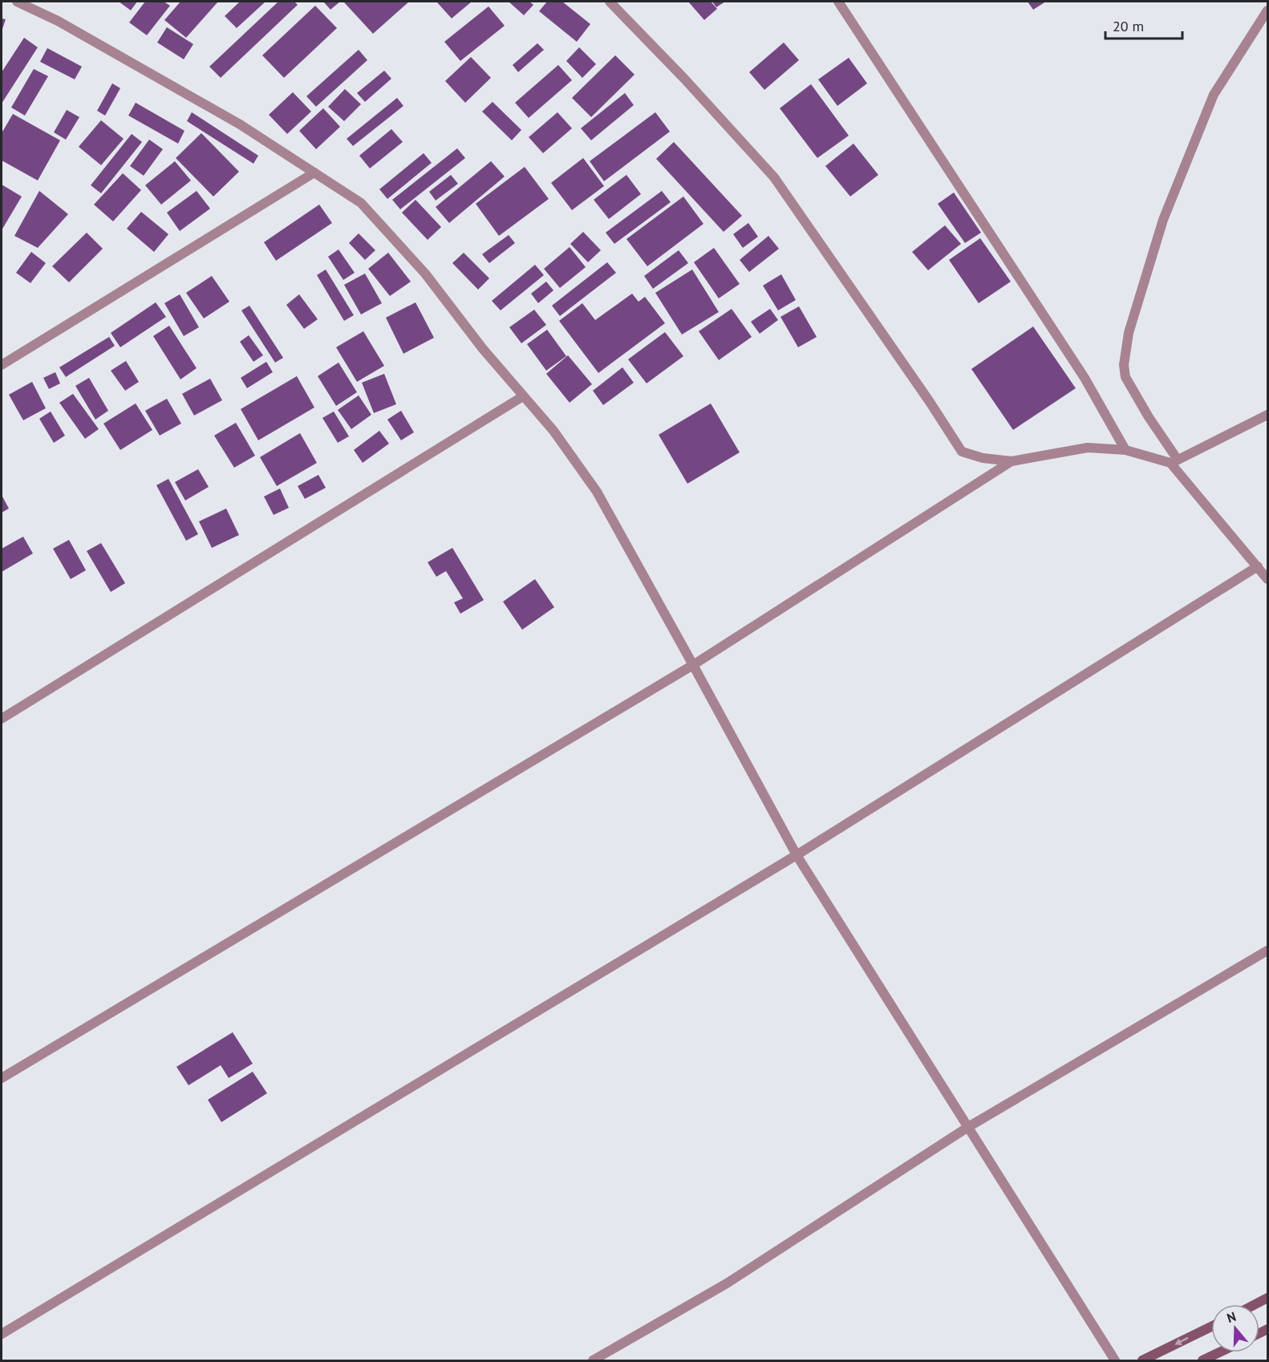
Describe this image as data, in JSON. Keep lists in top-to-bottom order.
{
  "scale_bar": "20 m",
  "north": "top"
}
